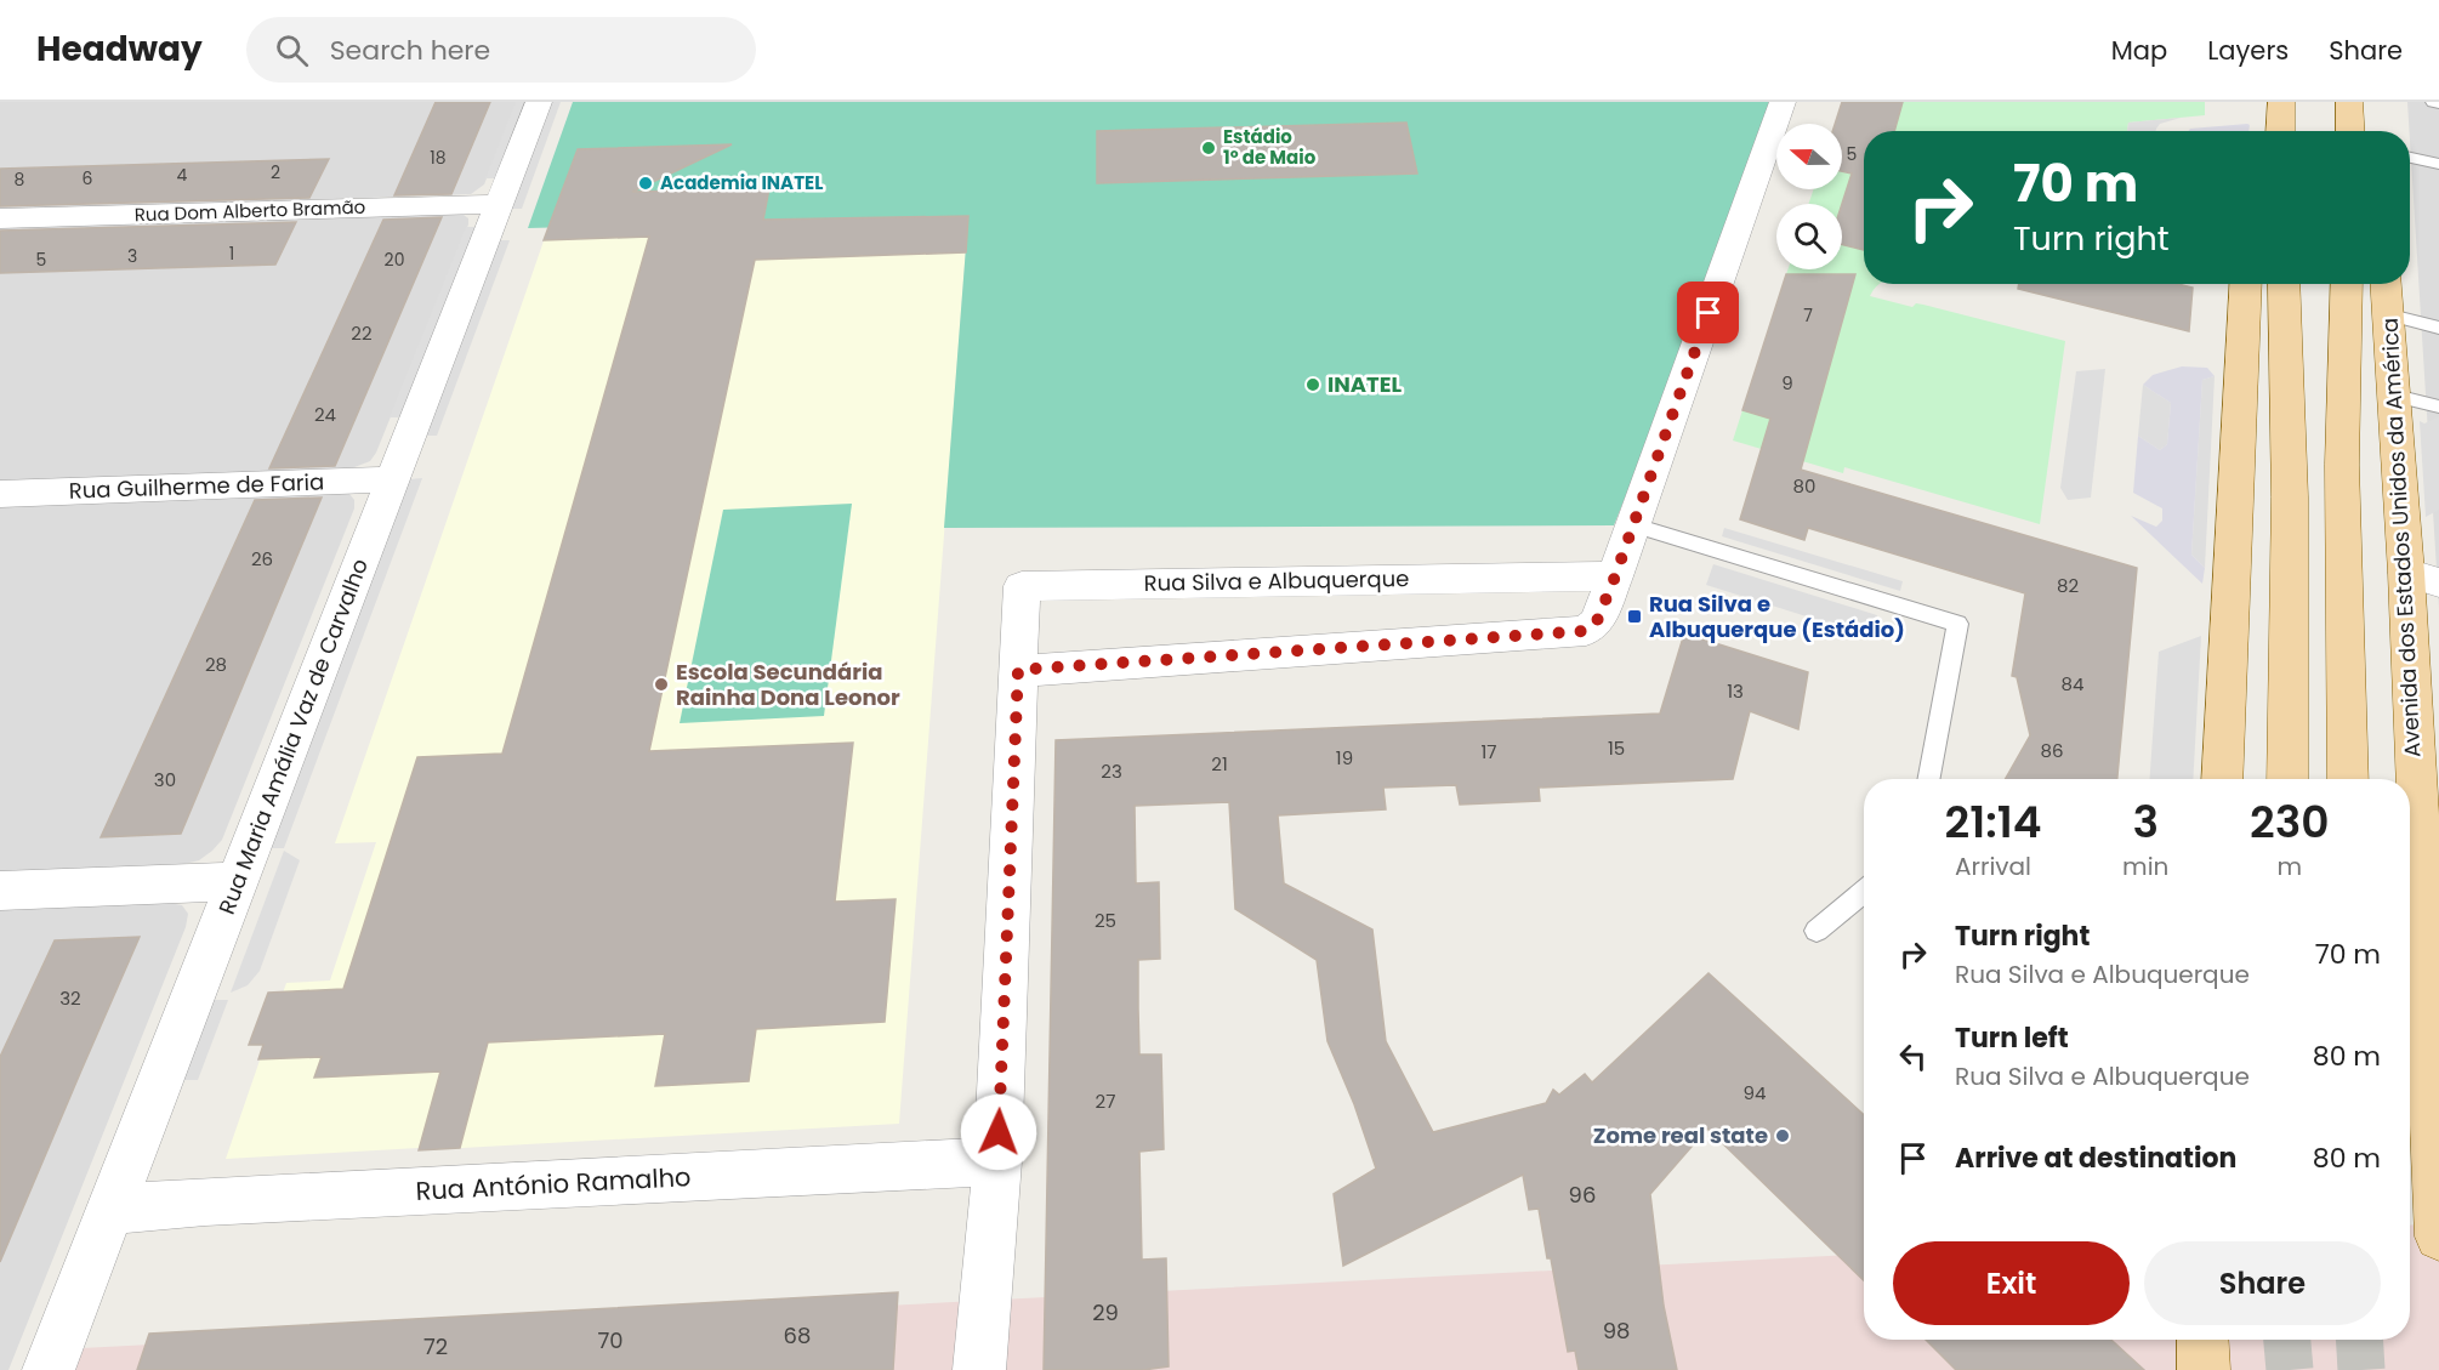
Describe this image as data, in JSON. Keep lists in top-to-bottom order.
{
  "streets": {
    "main road": ["Avenida dos Estados Unidos da América"],
    "street": [
      "Rua Dom Alberto Bramão",
      "Rua Guilherme de Faria",
      "Rua Silva e Albuquerque",
      "Rua Maria Amália Vaz de Carvalho",
      "Rua António Ramalho"
    ]
  },
  "crossings": [
    ["Rua Dom Alberto Bramão", "Rua Maria Amália Vaz de Carvalho"],
    ["Rua Guilherme de Faria", "Rua Maria Amália Vaz de Carvalho"],
    ["Rua Silva e Albuquerque", "Rua António Ramalho"],
    ["Rua Maria Amália Vaz de Carvalho", "Rua António Ramalho"]
  ],
  "places": {
    "other": [
      "Estádio 1º de Maio",
      "Academia INATEL",
      "INATEL",
      "Escola Secundária Rainha Dona Leonor",
      "Zome real state"
    ],
    "transit": ["Rua Silva e Albuquerque (Estádio)"]
  },
  "house_numbers": [
    "5",
    "18",
    "2",
    "4",
    "6",
    "8",
    "1",
    "3",
    "5",
    "20",
    "7",
    "22",
    "9",
    "24",
    "80",
    "26",
    "82",
    "28",
    "84",
    "13",
    "15",
    "86",
    "17",
    "19",
    "21",
    "23",
    "30",
    "25",
    "32",
    "94",
    "27",
    "96",
    "29",
    "98",
    "68",
    "70",
    "72"
  ],
  "north": "left",
  "page": {
    "header": "Headway",
    "search": "Search here",
    "nav": ["Map", "Layers", "Share"],
    "turn": ["70 m", "Turn right"],
    "eta": [
      "21:14",
      "Arrival",
      "3",
      "min",
      "230",
      "m"
    ],
    "list": [
      {
        "name": "Turn right",
        "note": "Rua Silva e Albuquerque",
        "value": "70 m"
      },
      {
        "name": "Turn left",
        "note": "Rua Silva e Albuquerque",
        "value": "80 m"
      },
      {
        "name": "Arrive at destination",
        "value": "80 m"
      }
    ],
    "buttons": ["Exit", "Share"]
  }
}
